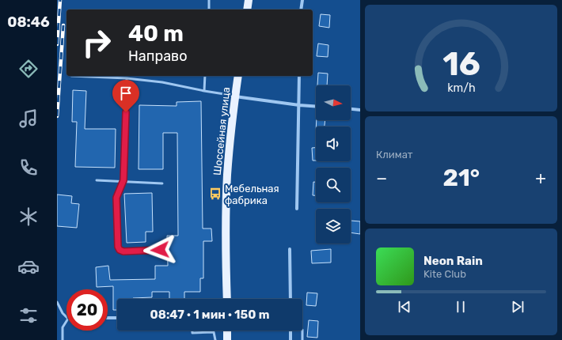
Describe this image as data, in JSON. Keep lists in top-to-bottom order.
{
  "streets": {
    "main road": ["Шоссейная улица"]
  },
  "places": {
    "bus stop": ["Мебельная фабрика"]
  },
  "north": "right",
  "page": {
    "tabs": "08:46",
    "turn": ["40 m", "Направо"],
    "tile": "Климат",
    "heat": ["−", "21°", "+"],
    "song": ["Neon Rain", "Kite Club"],
    "limit": "20",
    "trip": "08:47 · 1 мин · 150 m",
    "gauge": ["16", "km/h"]
  }
}
